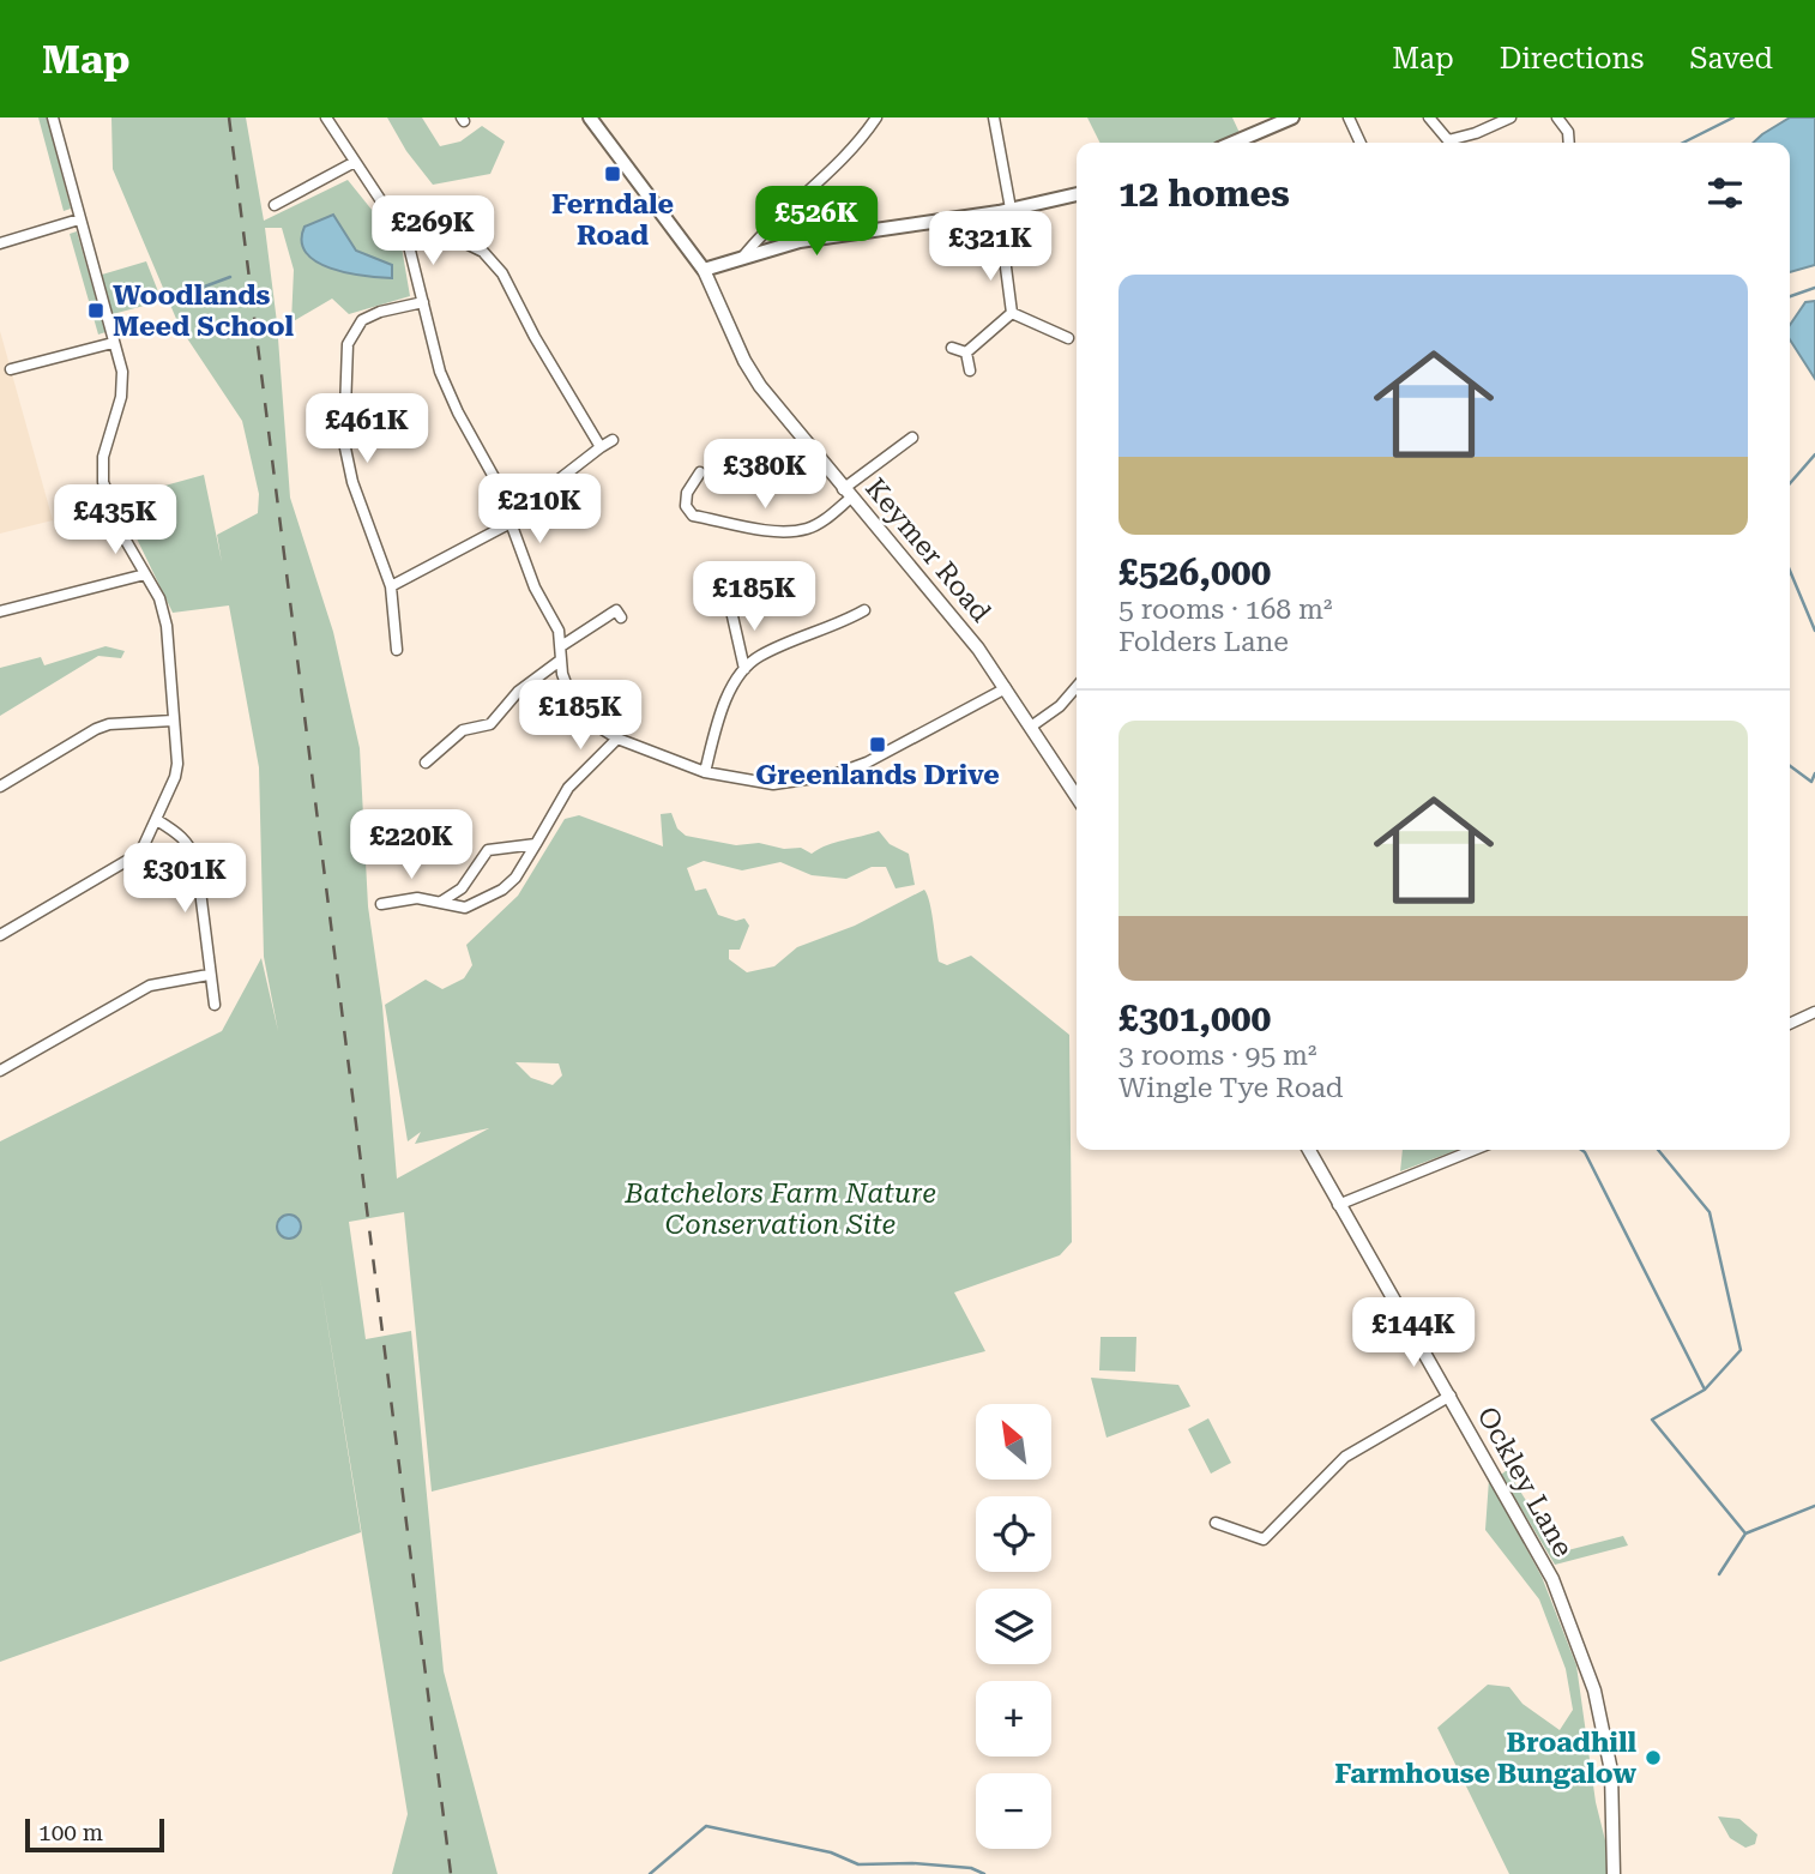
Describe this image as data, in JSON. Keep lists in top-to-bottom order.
{
  "streets": {
    "main road": ["Keymer Road"],
    "street": ["Ockley Lane"]
  },
  "parks": ["Batchelors Farm Nature Conservation Site"],
  "places": {
    "transit": ["Ferndale Road", "Woodlands Meed School", "Greenlands Drive"],
    "other": ["Broadhill Farmhouse Bungalow"]
  },
  "scale_bar": "100 m",
  "north": "top left",
  "page": {
    "header": "Map",
    "nav": ["Map", "Directions", "Saved"],
    "heading": "12 homes",
    "price": [
      "£526K",
      "£269K",
      "£321K",
      "£461K",
      "£380K",
      "£210K",
      "£435K",
      "£185K",
      "£185K",
      "£220K",
      "£301K",
      "£144K"
    ],
    "list": [
      {
        "name": "£526,000",
        "note": "5 rooms · 168 m² · Folders Lane"
      },
      {
        "name": "£301,000",
        "note": "3 rooms · 95 m² · Wingle Tye Road"
      }
    ],
    "map_buttons": ["+", "−"],
    "scale": "100 m"
  }
}
